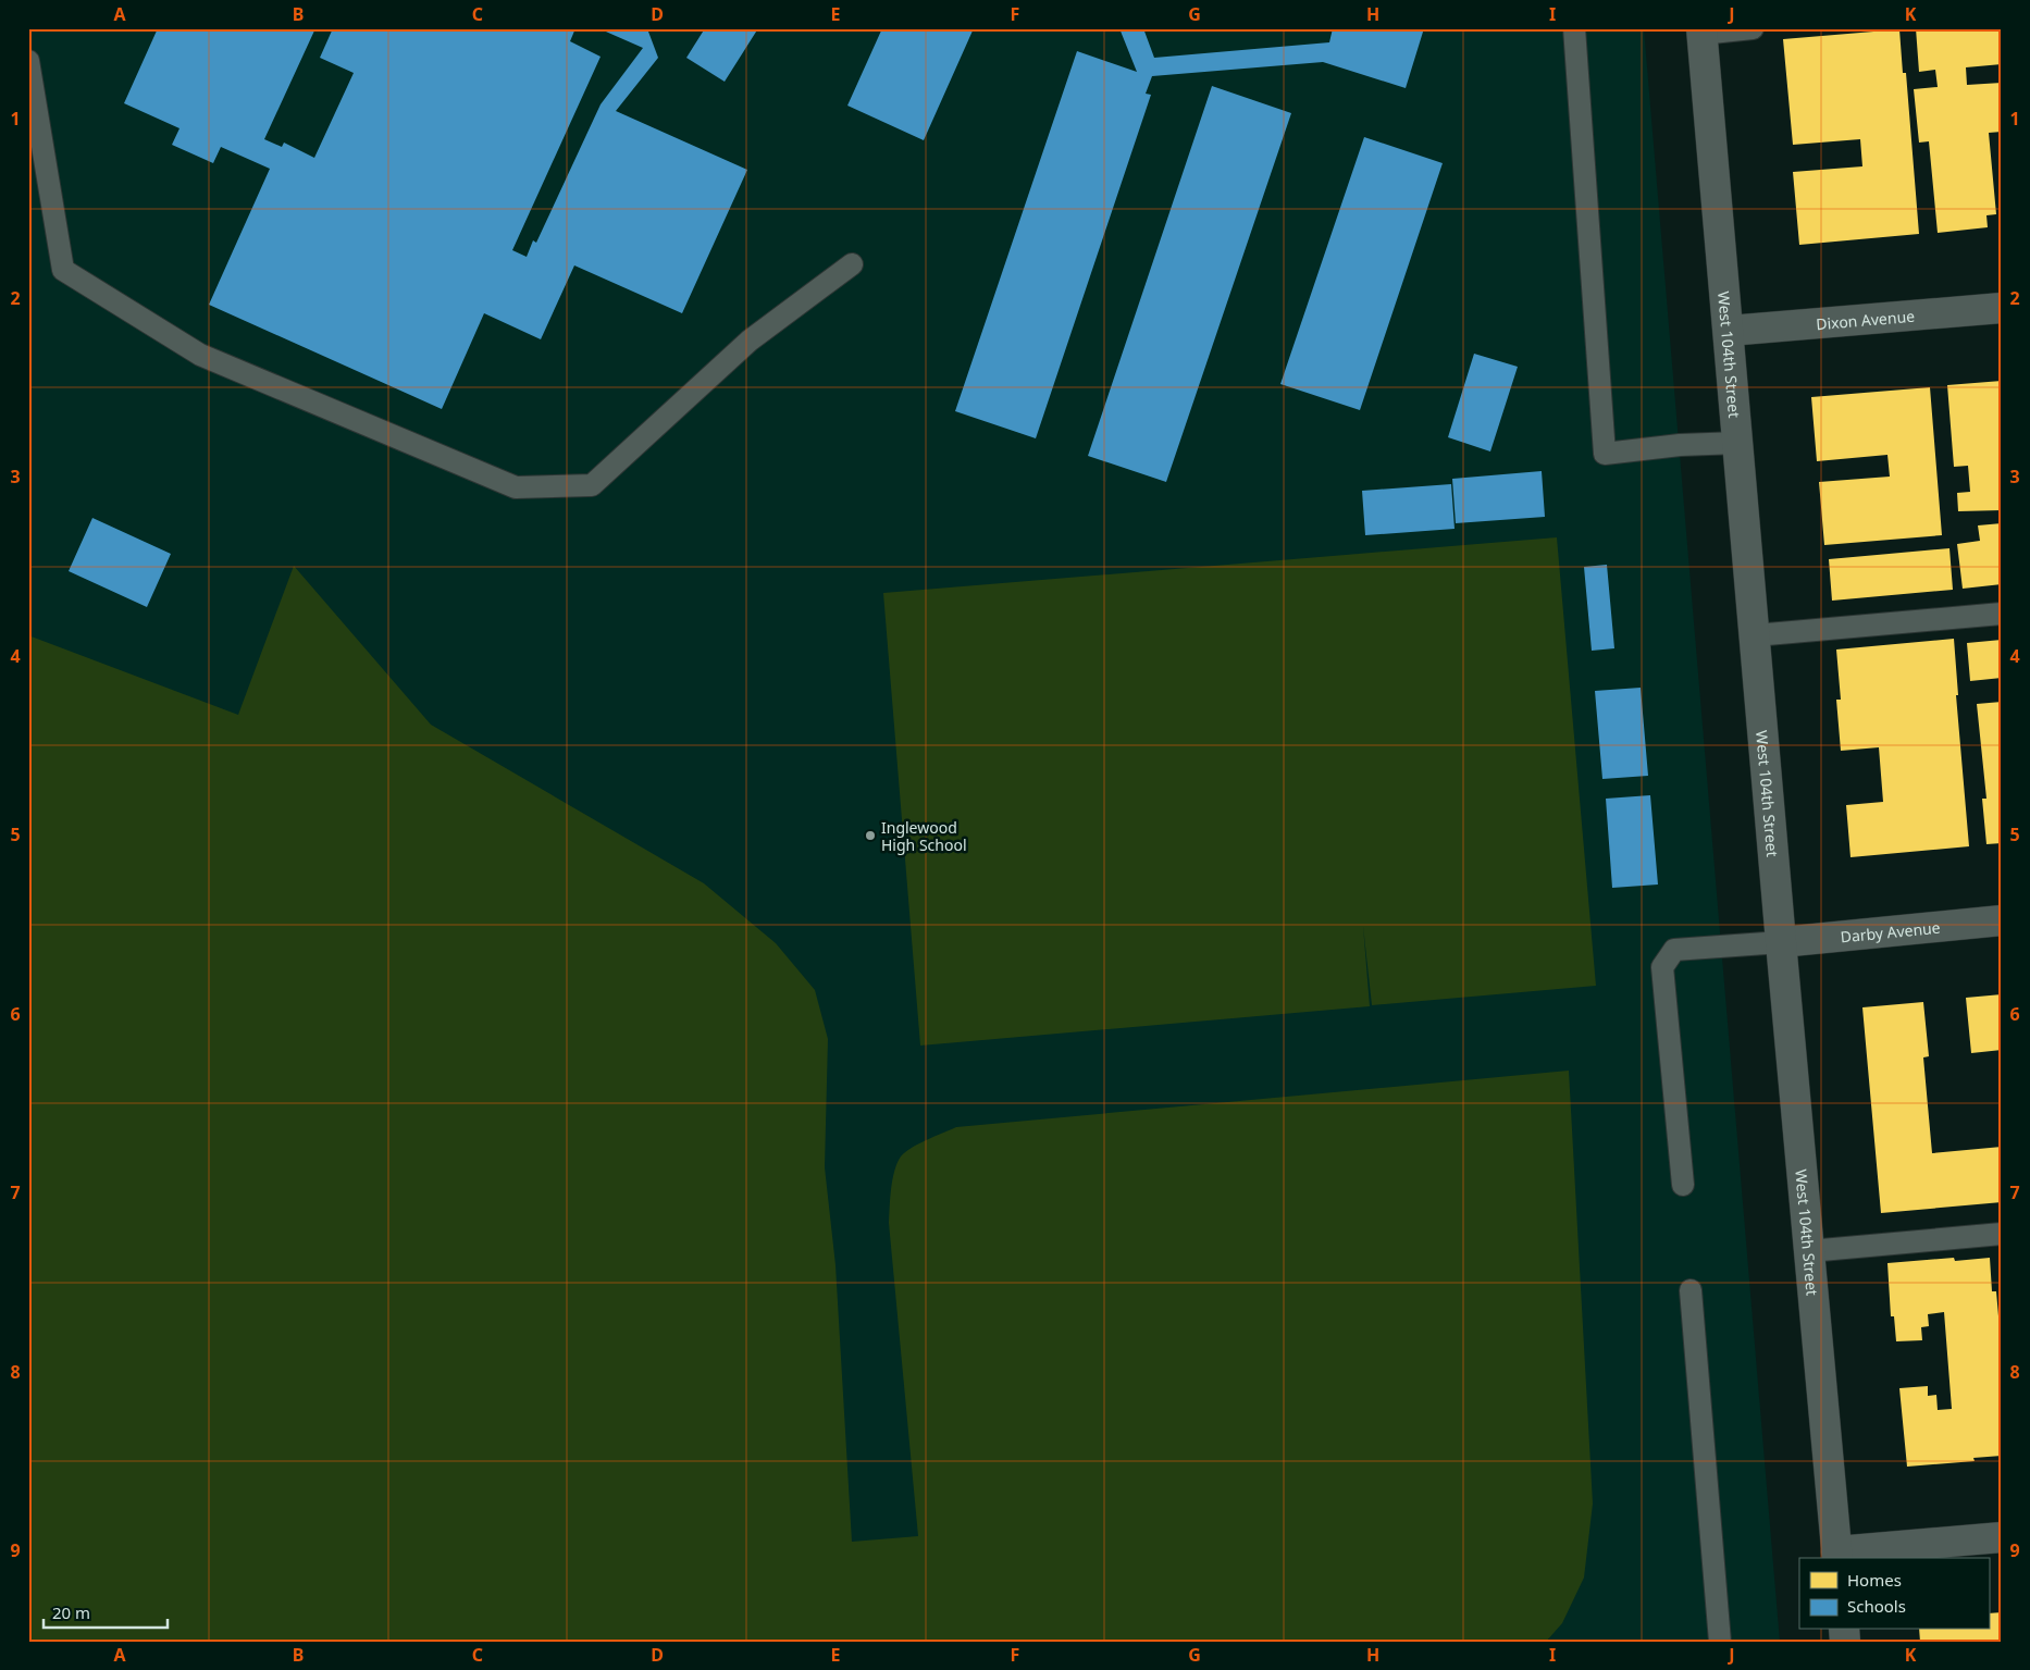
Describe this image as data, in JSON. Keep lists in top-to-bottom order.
{
  "streets": {
    "street": ["Dixon Avenue", "West 104th Street", "Darby Avenue"]
  },
  "crossings": [
    ["Dixon Avenue", "West 104th Street"],
    ["West 104th Street", "Darby Avenue"]
  ],
  "places": ["Inglewood High School"],
  "legend": ["Homes", "Schools"],
  "scale_bar": "20 m",
  "grid": {
    "columns": [
      "A",
      "B",
      "C",
      "D",
      "E",
      "F",
      "G",
      "H",
      "I",
      "J",
      "K"
    ],
    "rows": [
      "1",
      "2",
      "3",
      "4",
      "5",
      "6",
      "7",
      "8",
      "9"
    ]
  }
}
